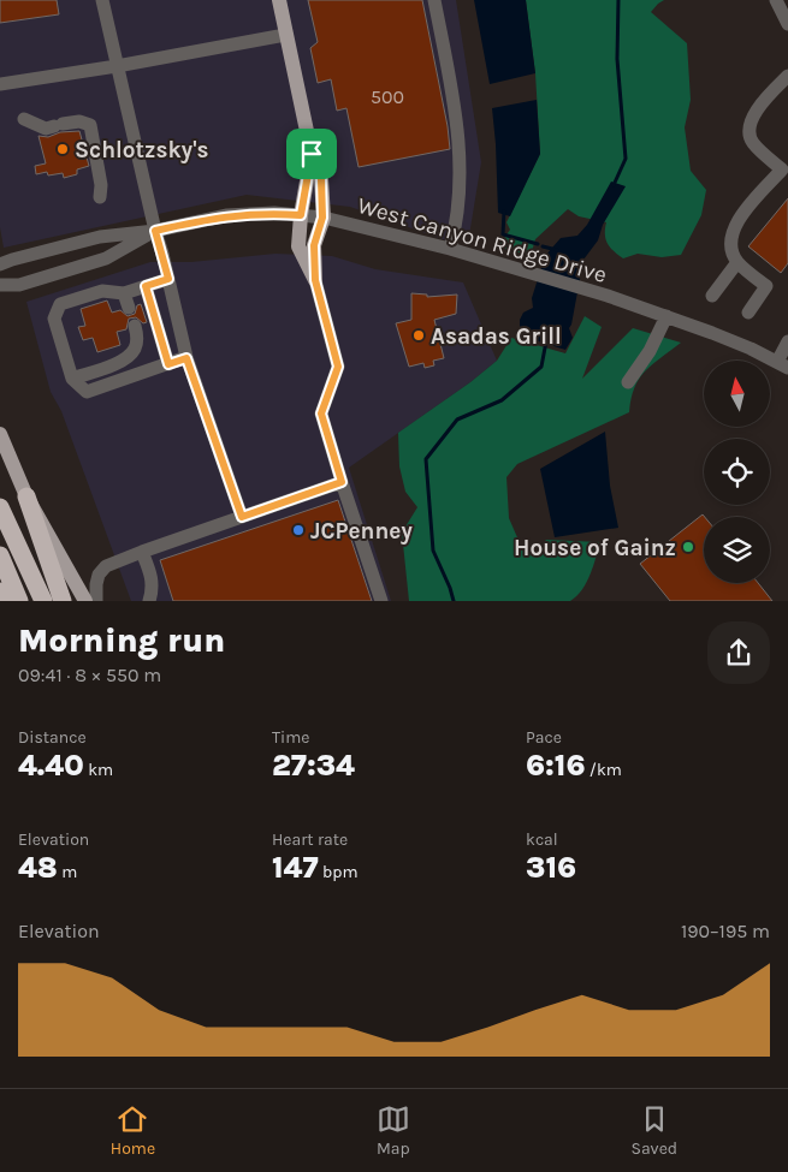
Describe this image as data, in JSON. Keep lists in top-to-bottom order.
{
  "streets": {
    "street": ["West Canyon Ridge Drive"]
  },
  "places": [
    "Schlotzsky's",
    "Asadas Grill",
    "JCPenney",
    "House of Gainz"
  ],
  "house_numbers": ["500"],
  "north": "top",
  "page": {
    "heading": ["Morning run", "09:41 · 8 × 550 m"],
    "stats": [
      ["Distance", "4.40 km"],
      ["Time", "27:34"],
      ["Pace", "6:16 /km"],
      ["Elevation", "48 m"],
      ["Heart rate", "147 bpm"],
      ["kcal", "316"]
    ],
    "chart": ["Elevation", "190–195 m"],
    "tabs": ["Home", "Map", "Saved"]
  }
}
